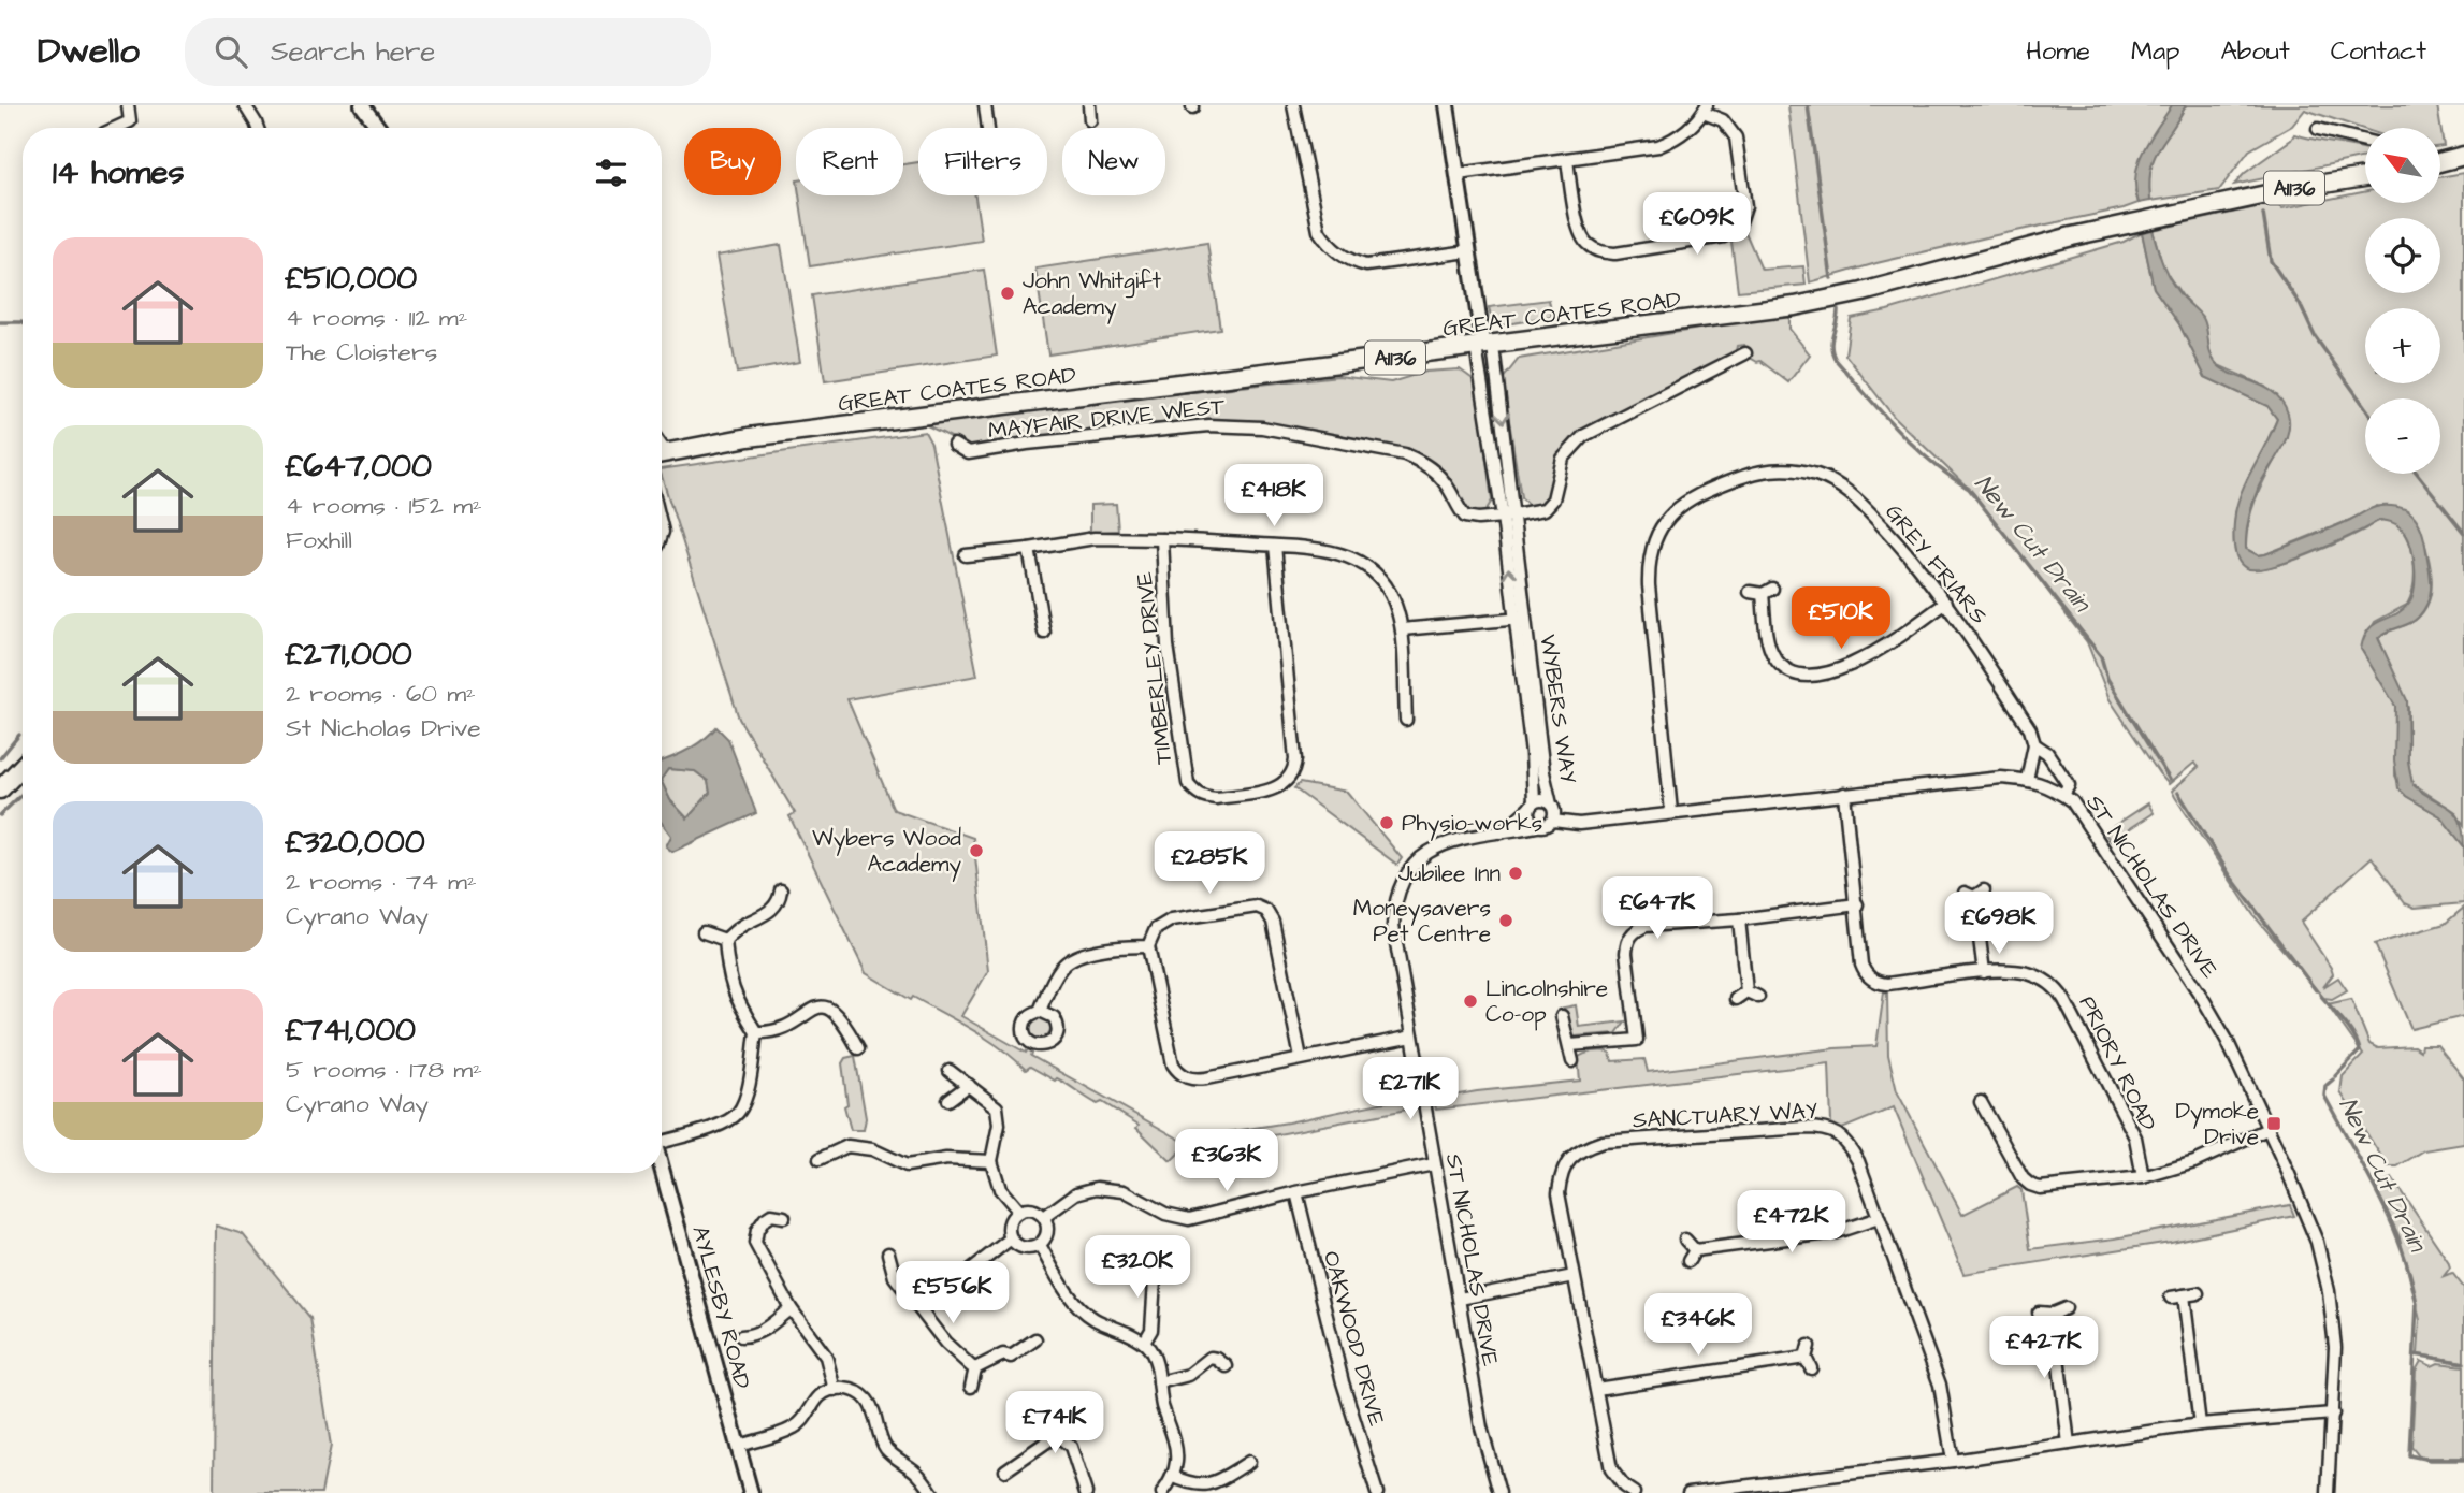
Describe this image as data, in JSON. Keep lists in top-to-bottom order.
{
  "streets": {
    "main road": ["A1136", "GREAT COATES ROAD"],
    "street": [
      "MAYFAIR DRIVE WEST",
      "GREY FRIARS",
      "TIMBERLEY DRIVE",
      "WYBERS WAY",
      "ST NICHOLAS DRIVE",
      "PRIORY ROAD",
      "SANCTUARY WAY",
      "AYLESBY ROAD",
      "OAKWOOD DRIVE"
    ]
  },
  "crossings": [
    ["GREAT COATES ROAD", "WYBERS WAY"],
    ["MAYFAIR DRIVE WEST", "WYBERS WAY"],
    ["GREY FRIARS", "ST NICHOLAS DRIVE"],
    ["WYBERS WAY", "ST NICHOLAS DRIVE"],
    ["ST NICHOLAS DRIVE", "PRIORY ROAD"]
  ],
  "water": ["New Cut Drain"],
  "places": {
    "other": [
      "John Whitgift Academy",
      "Physio-works",
      "Wybers Wood Academy",
      "Jubilee Inn",
      "Moneysavers Pet Centre",
      "Lincolnshire Co-op"
    ],
    "transit": ["Dymoke Drive"]
  },
  "north": "top left",
  "page": {
    "header": "Dwello",
    "search": "Search here",
    "nav": [
      "Home",
      "Map",
      "About",
      "Contact"
    ],
    "map_buttons": ["+", "−"],
    "chip": [
      "Buy",
      "Rent",
      "Filters",
      "New"
    ],
    "heading": "14 homes",
    "price": [
      "£609K",
      "£418K",
      "£510K",
      "£285K",
      "£647K",
      "£698K",
      "£271K",
      "£363K",
      "£472K",
      "£320K",
      "£556K",
      "£346K",
      "£427K",
      "£741K"
    ],
    "list": [
      {
        "name": "£510,000",
        "note": "4 rooms · 112 m² · The Cloisters"
      },
      {
        "name": "£647,000",
        "note": "4 rooms · 152 m² · Foxhill"
      },
      {
        "name": "£271,000",
        "note": "2 rooms · 60 m² · St Nicholas Drive"
      },
      {
        "name": "£320,000",
        "note": "2 rooms · 74 m² · Cyrano Way"
      },
      {
        "name": "£741,000",
        "note": "5 rooms · 178 m² · Cyrano Way"
      }
    ]
  }
}
